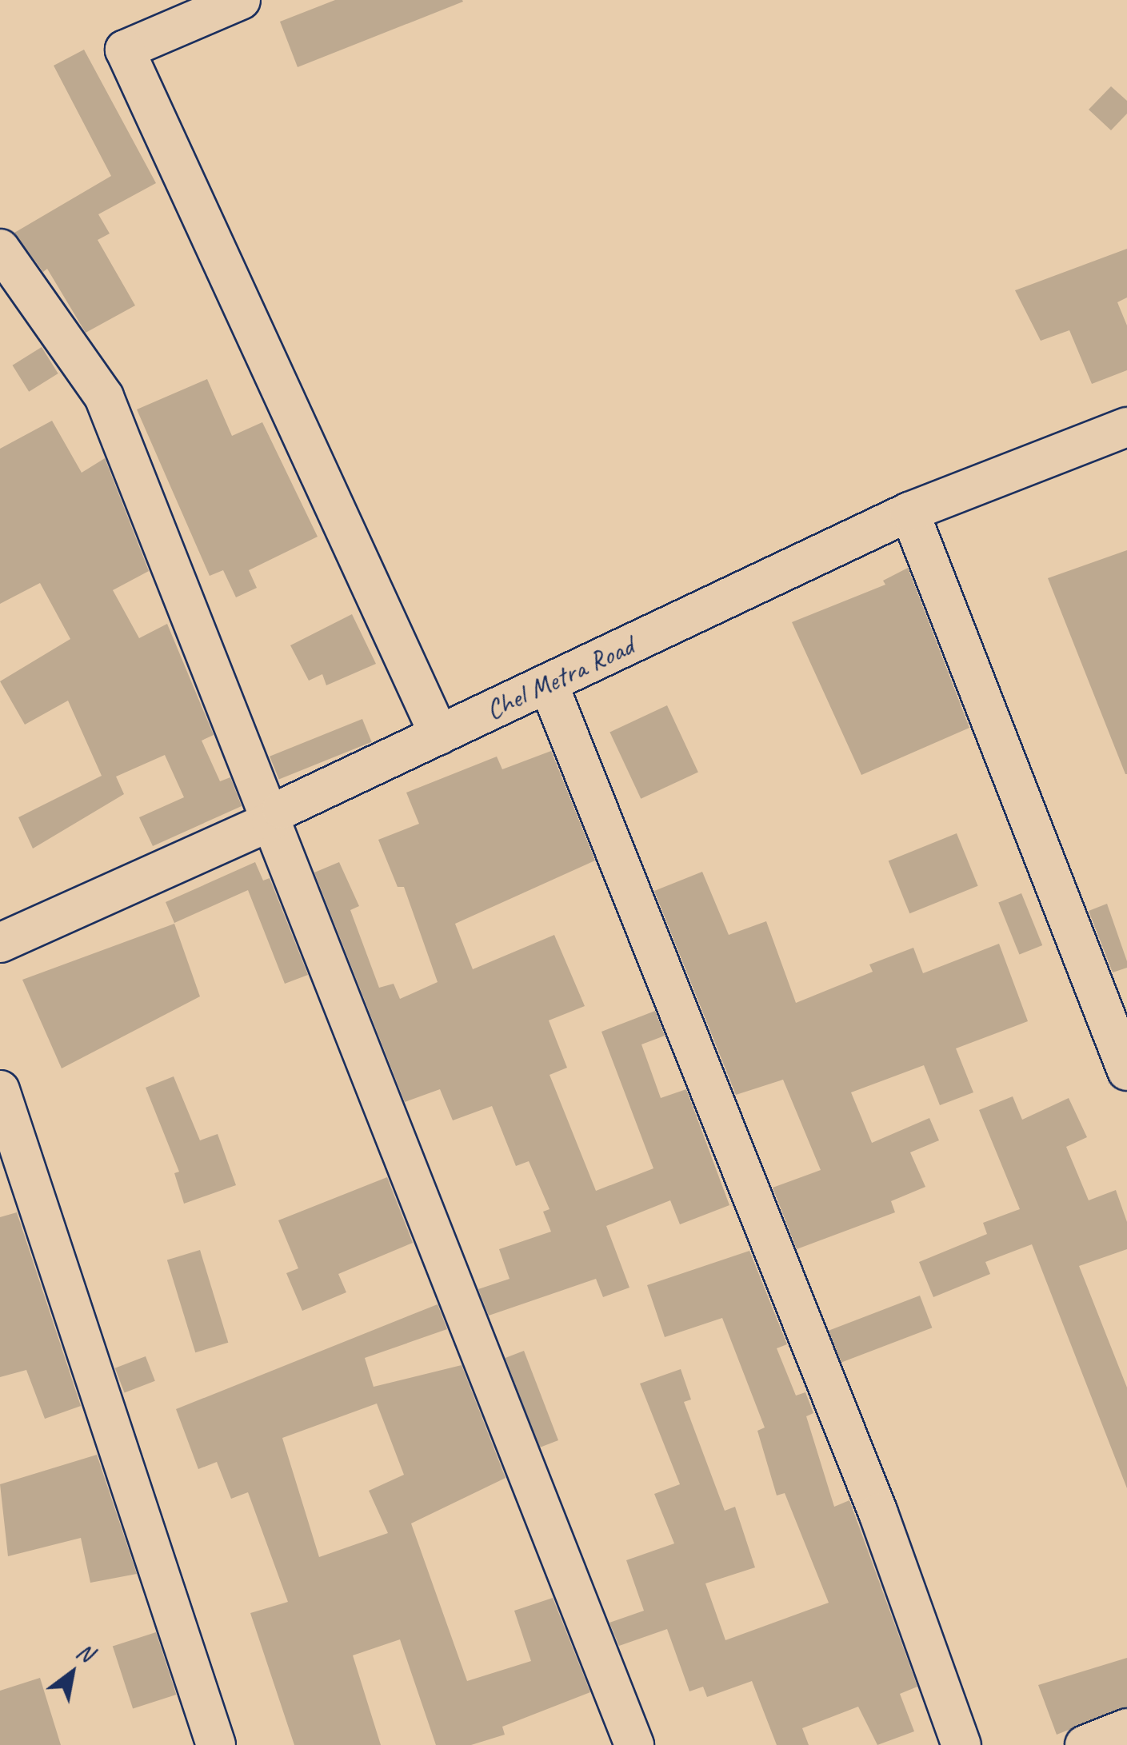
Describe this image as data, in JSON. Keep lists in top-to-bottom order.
{
  "streets": {
    "street": ["Chel Metra Road"]
  },
  "north": "top right"
}
